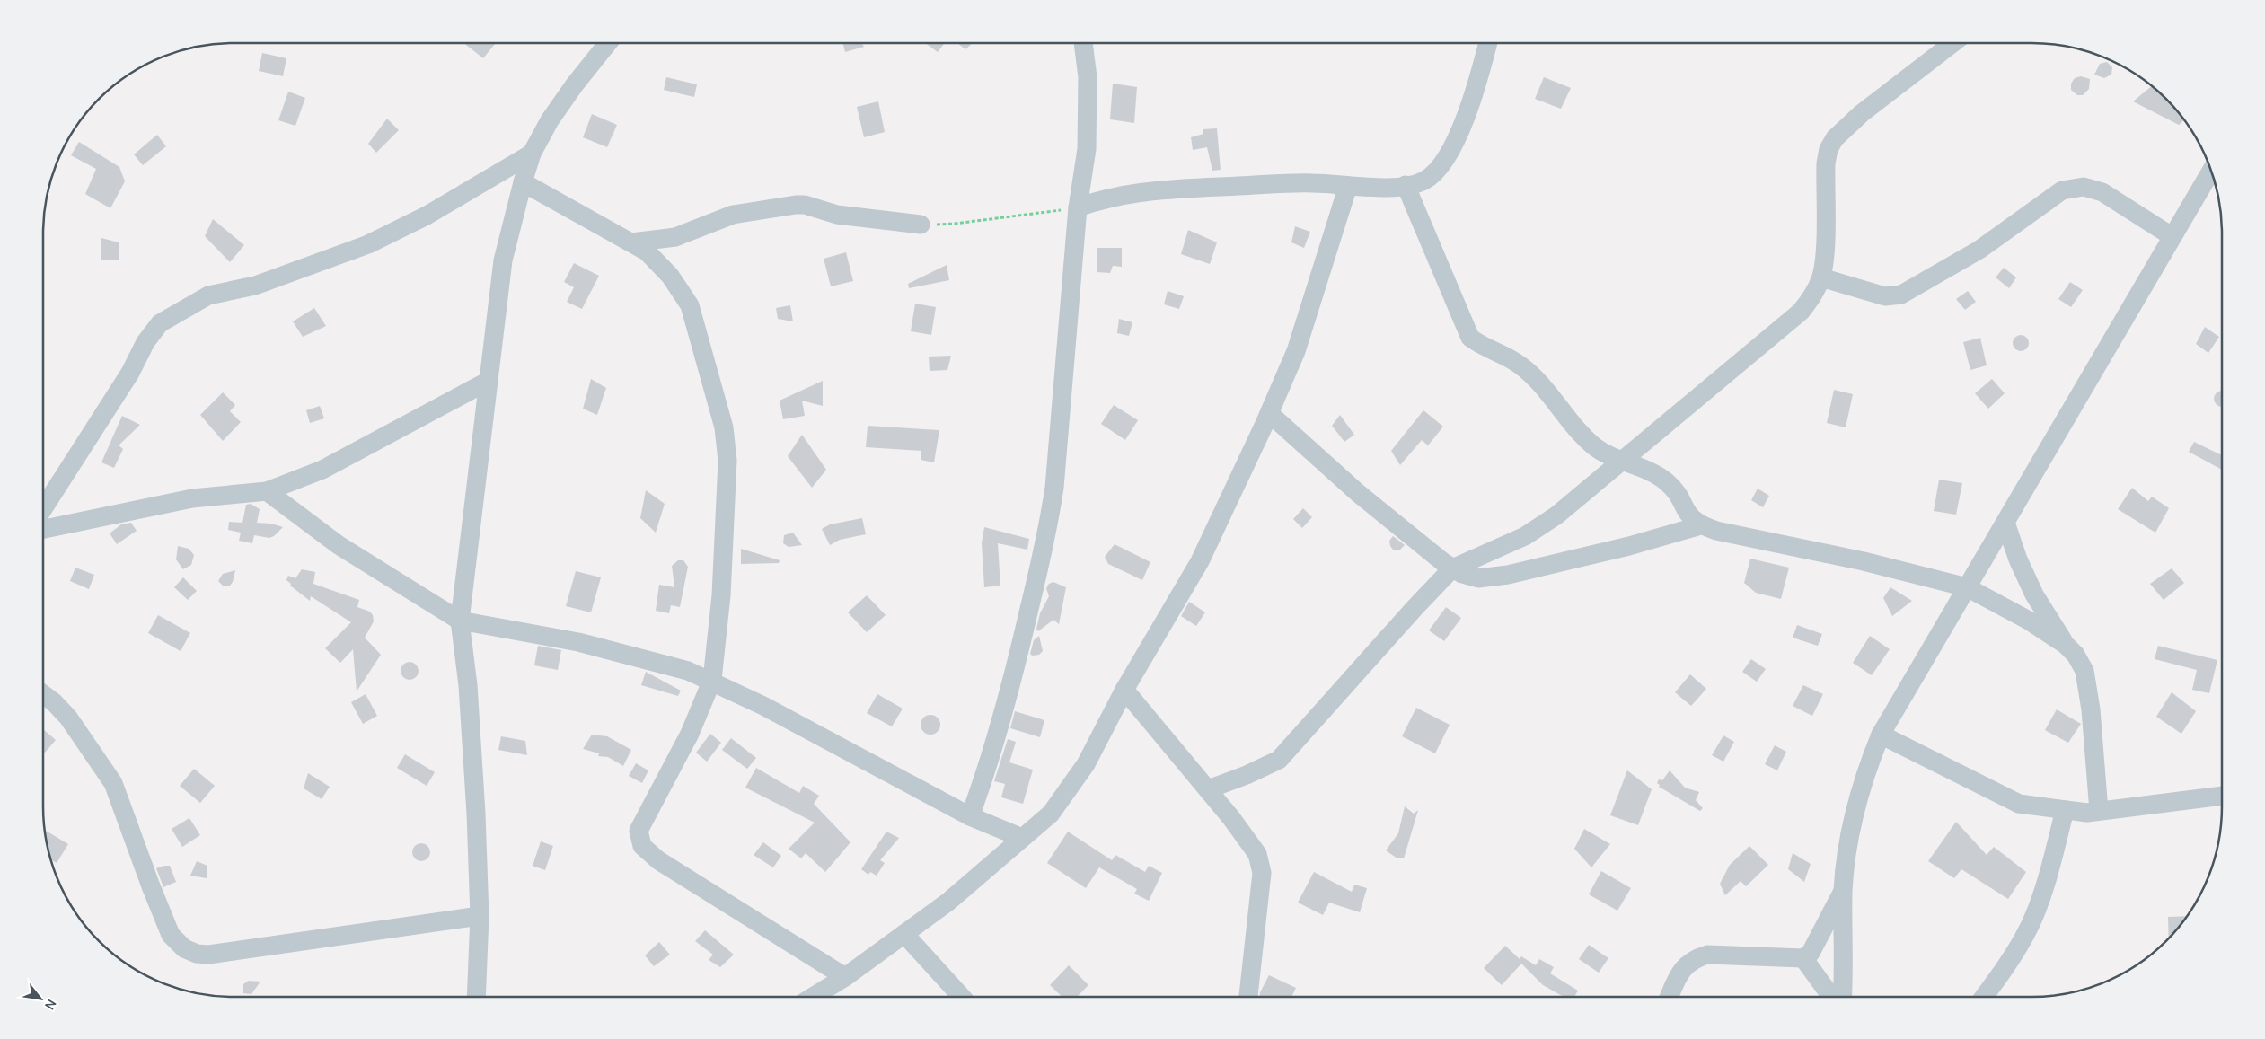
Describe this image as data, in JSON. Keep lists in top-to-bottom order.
{
  "north": "bottom right"
}
